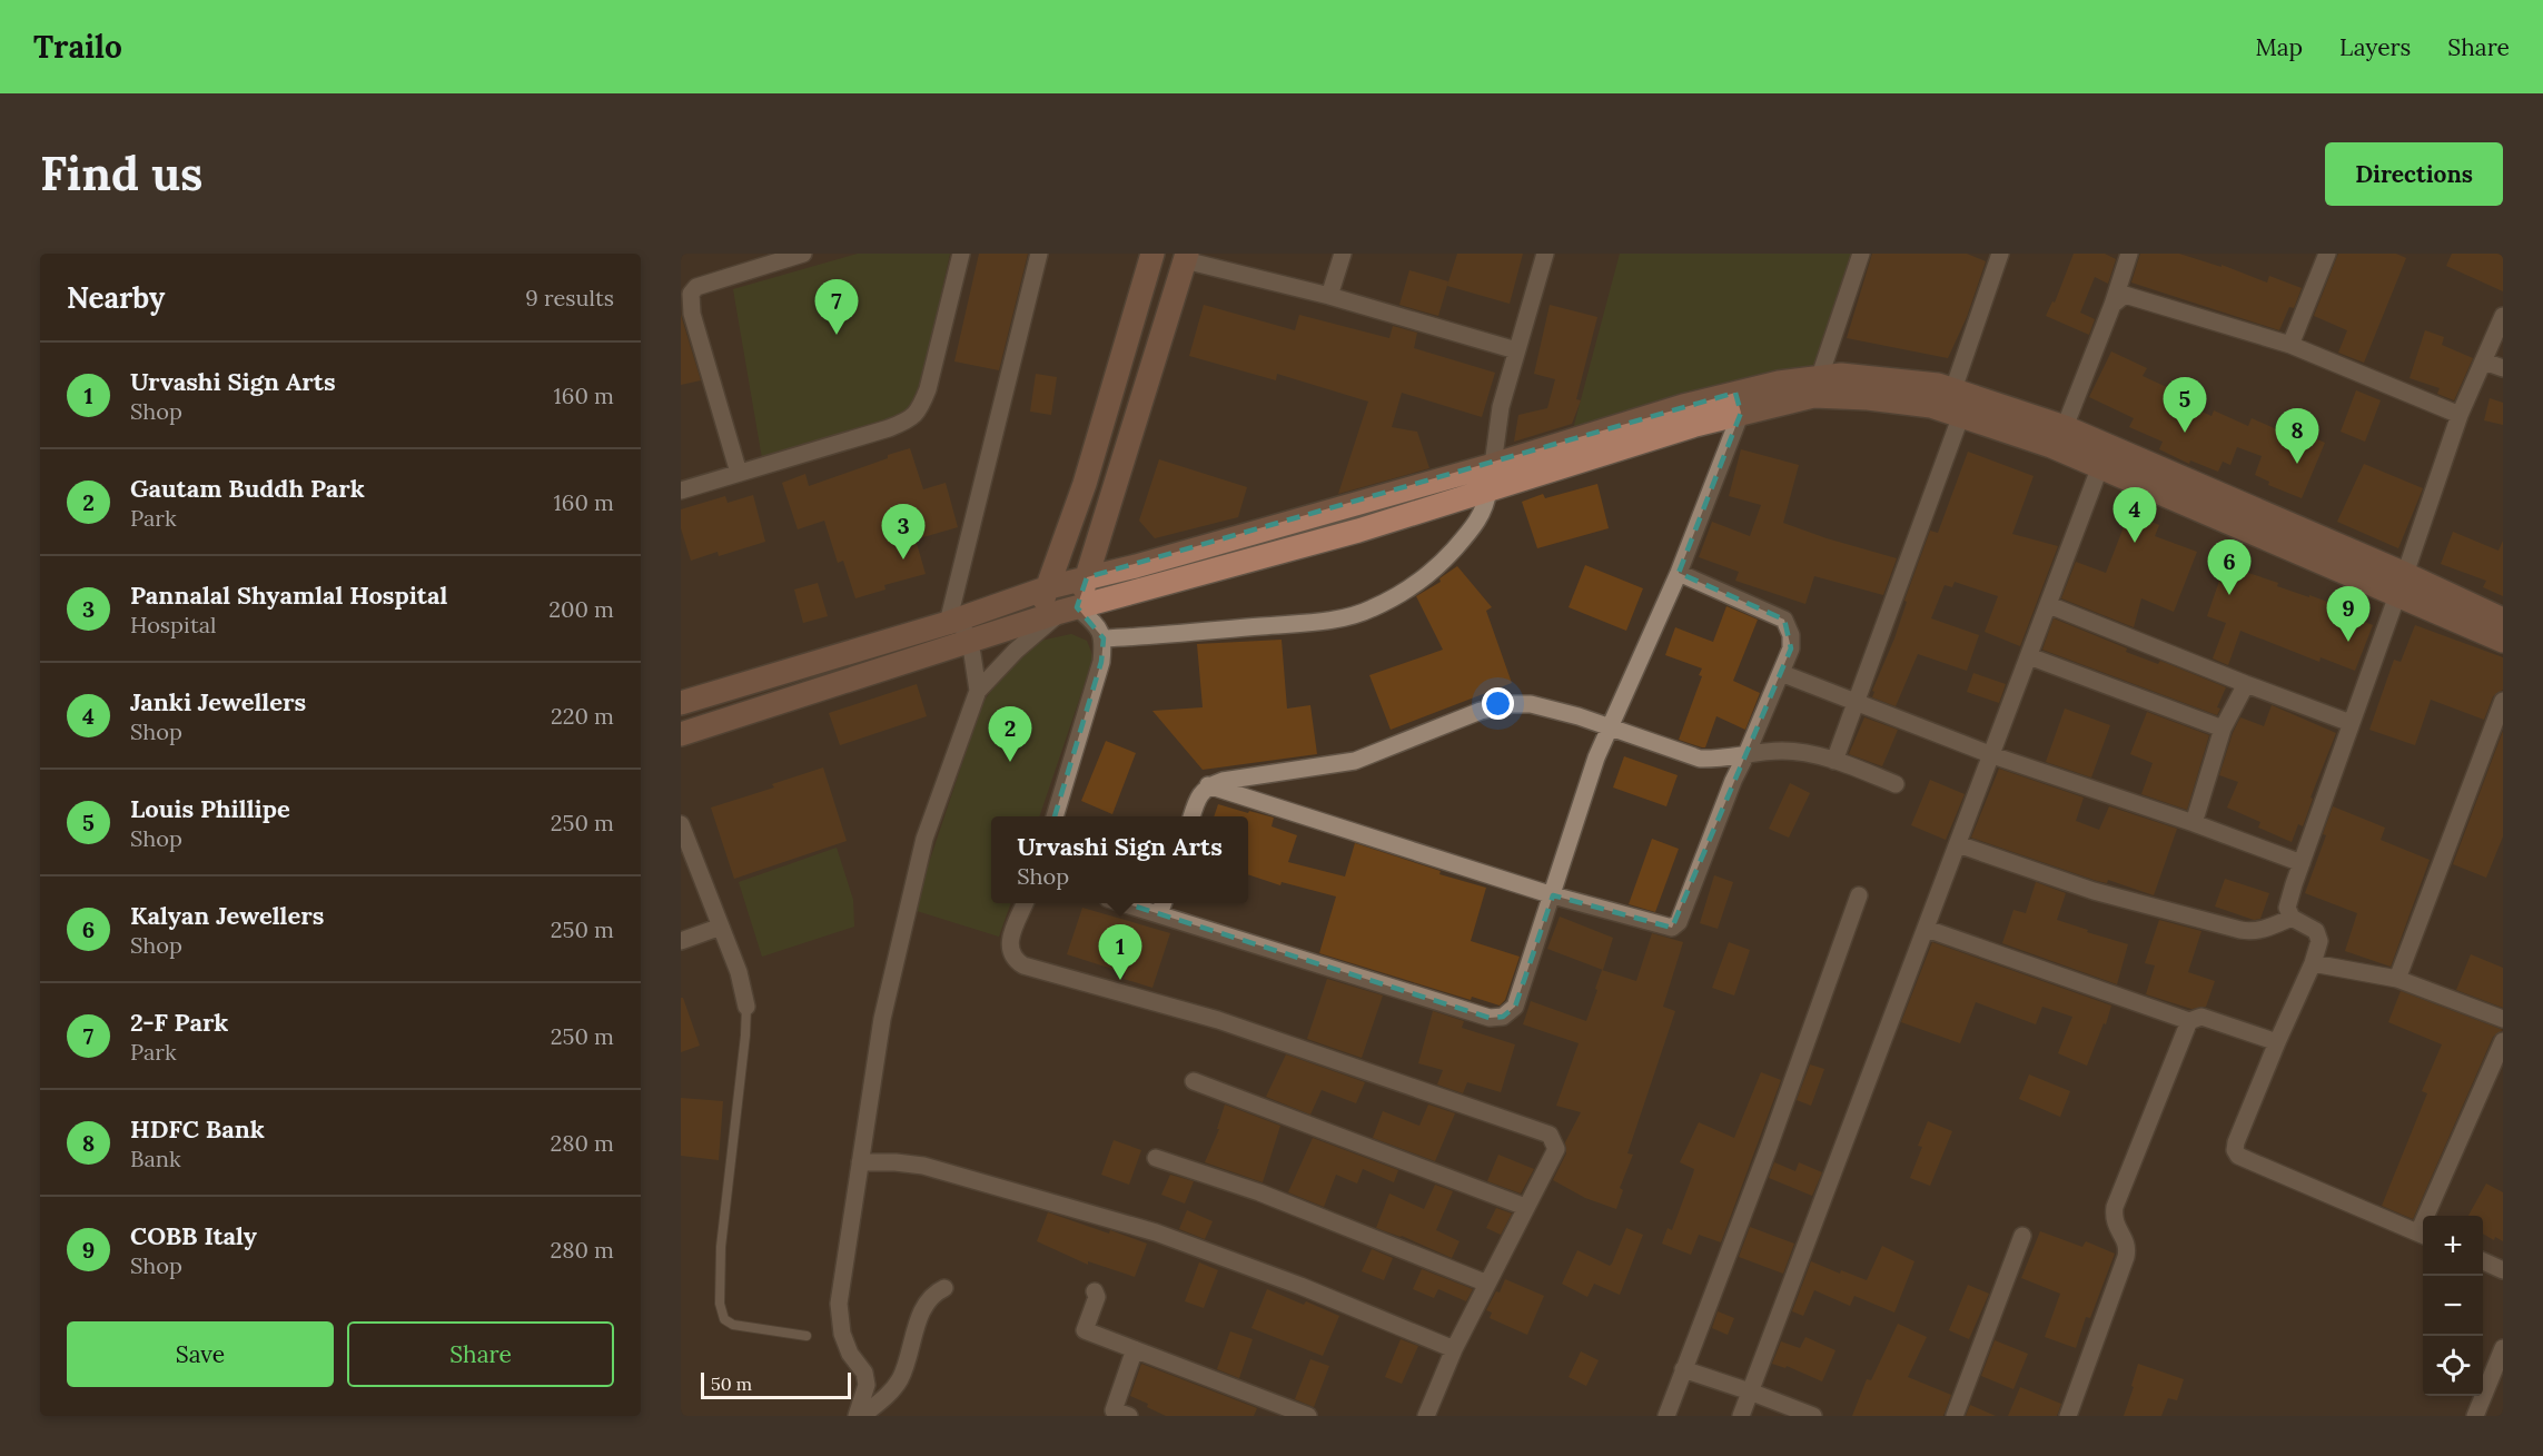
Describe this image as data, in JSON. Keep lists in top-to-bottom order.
{
  "scale_bar": "50 m",
  "page": {
    "header": "Trailo",
    "nav": ["Map", "Layers", "Share"],
    "buttons": [
      "Directions",
      ["Save", "Share"]
    ],
    "title": "Find us",
    "heading": ["Nearby", "9 results"],
    "pins": [
      "7",
      "5",
      "8",
      "4",
      "3",
      "6",
      "9",
      "2",
      "1"
    ],
    "list": [
      {
        "mark": "1",
        "name": "Urvashi Sign Arts",
        "note": "Shop",
        "value": "160 m"
      },
      {
        "mark": "2",
        "name": "Gautam Buddh Park",
        "note": "Park",
        "value": "160 m"
      },
      {
        "mark": "3",
        "name": "Pannalal Shyamlal Hospital",
        "note": "Hospital",
        "value": "200 m"
      },
      {
        "mark": "4",
        "name": "Janki Jewellers",
        "note": "Shop",
        "value": "220 m"
      },
      {
        "mark": "5",
        "name": "Louis Phillipe",
        "note": "Shop",
        "value": "250 m"
      },
      {
        "mark": "6",
        "name": "Kalyan Jewellers",
        "note": "Shop",
        "value": "250 m"
      },
      {
        "mark": "7",
        "name": "2-F Park",
        "note": "Park",
        "value": "250 m"
      },
      {
        "mark": "8",
        "name": "HDFC Bank",
        "note": "Bank",
        "value": "280 m"
      },
      {
        "mark": "9",
        "name": "COBB Italy",
        "note": "Shop",
        "value": "280 m"
      }
    ],
    "popup": ["Urvashi Sign Arts", "Shop"],
    "map_buttons": ["+", "−"],
    "scale": "50 m"
  }
}
